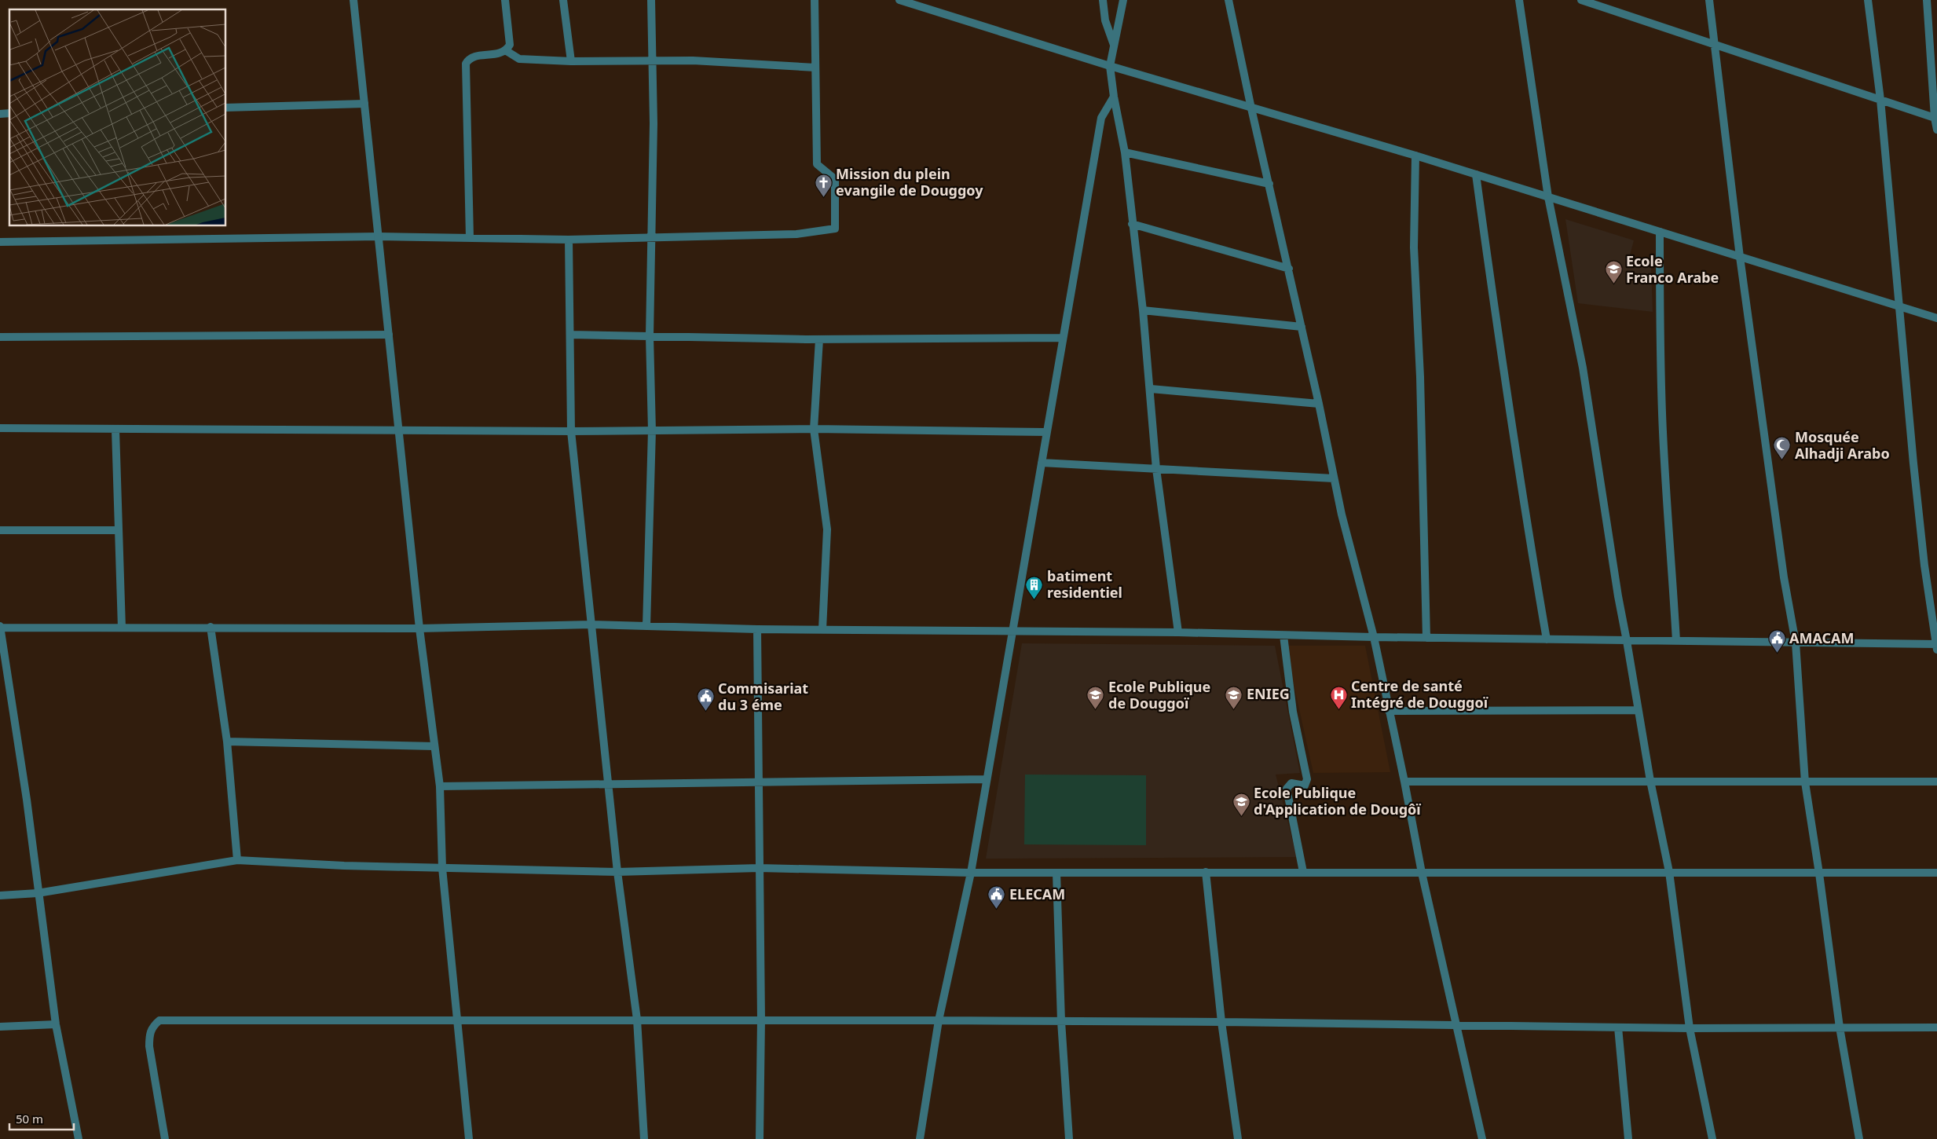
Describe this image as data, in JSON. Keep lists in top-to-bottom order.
{
  "places": {
    "church": ["Mission du plein evangile de Douggoy"],
    "school or university": [
      "Ecole Franco Arabe",
      "ENIEG",
      "Ecole Publique de Douggoï",
      "Ecole Publique d'Application de Dougôï"
    ],
    "mosque": ["Mosquée Alhadji Arabo"],
    "building": ["batiment residentiel"],
    "public building": ["AMACAM", "Commisariat du 3 éme", "ELECAM"],
    "hospital": ["Centre de santé Intégré de Douggoï"]
  },
  "scale_bar": "50 m"
}
